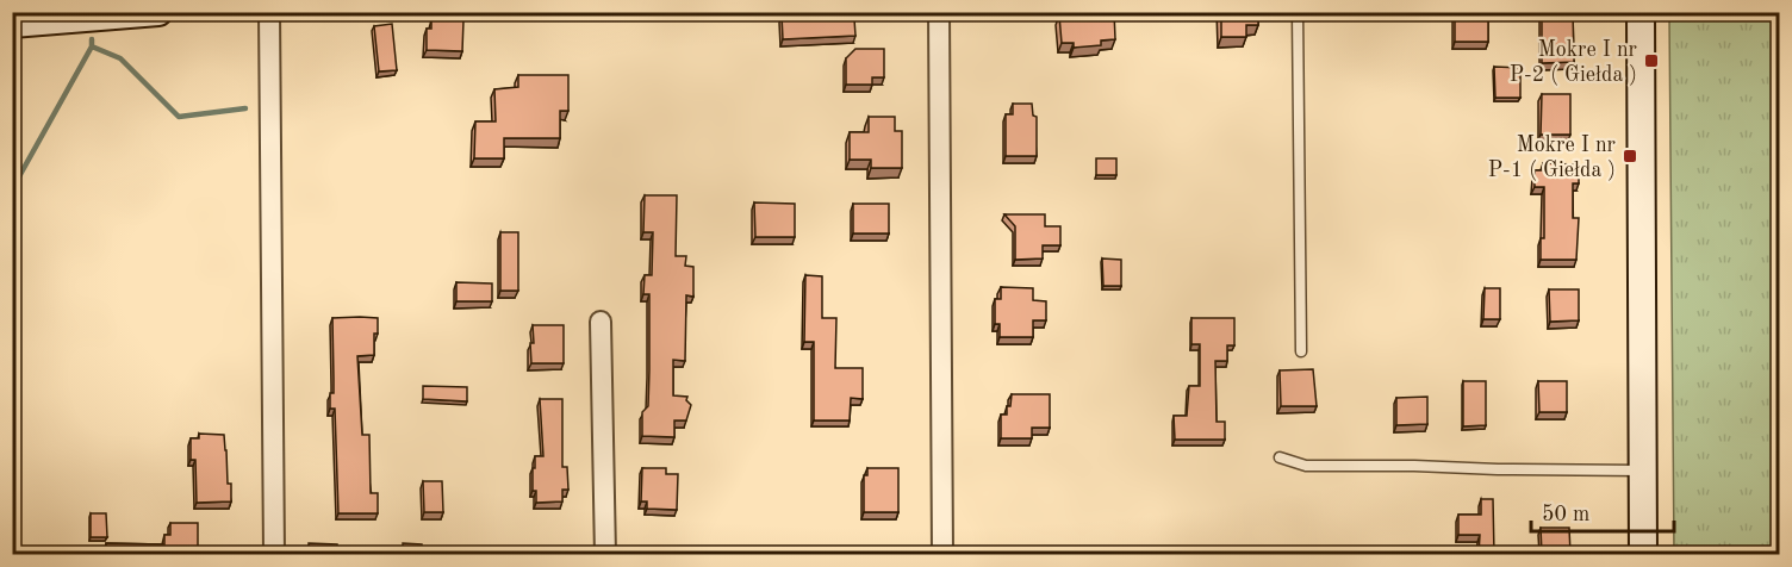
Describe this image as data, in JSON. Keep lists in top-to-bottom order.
{
  "places": {
    "transit": ["Mokre I nr P-2 ( Giełda )", "Mokre I nr P-1 ( Giełda )"]
  },
  "scale_bar": "50 m"
}
